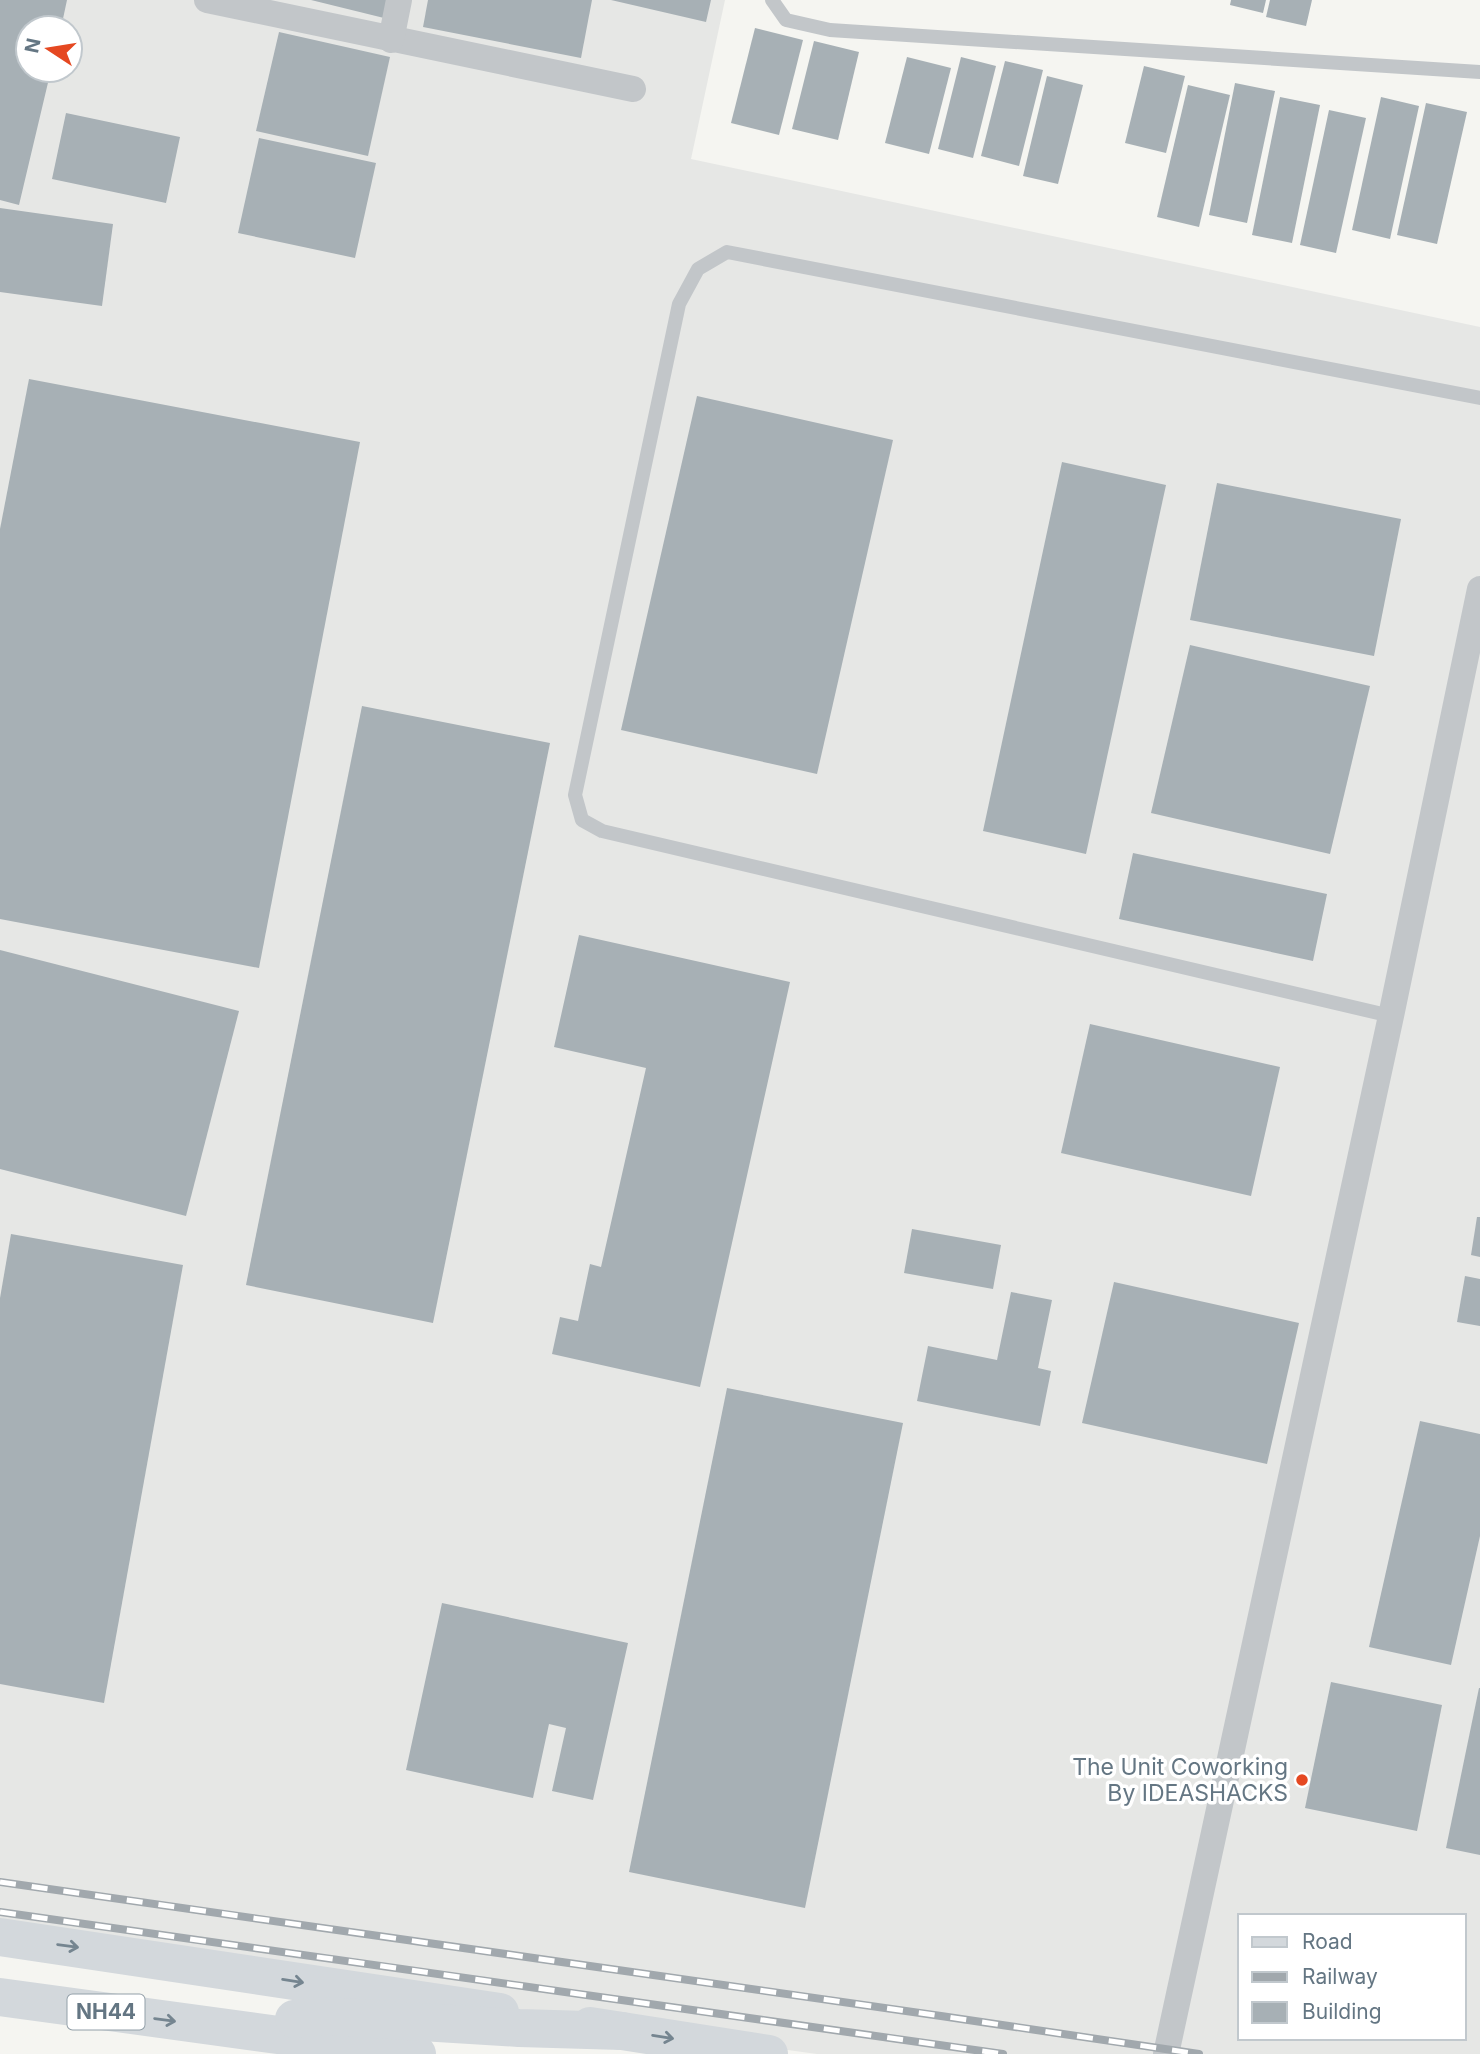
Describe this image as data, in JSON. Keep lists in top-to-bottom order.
{
  "streets": {
    "main road": ["NH44"]
  },
  "places": ["The Unit Coworking By IDEASHACKS"],
  "legend": ["Road", "Railway", "Building"],
  "north": "left"
}
